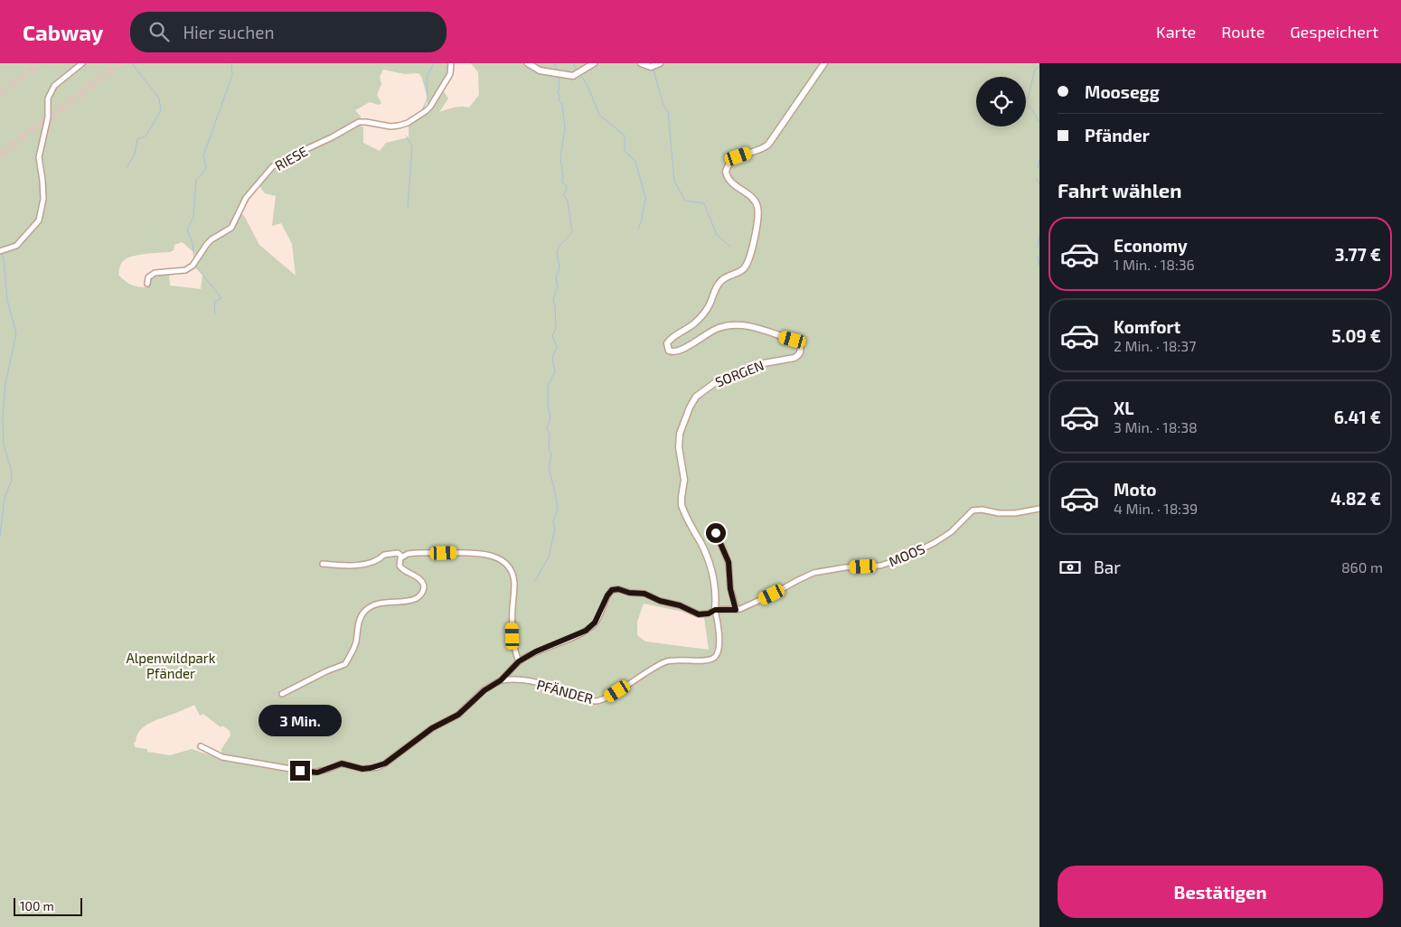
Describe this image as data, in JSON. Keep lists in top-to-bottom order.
{
  "streets": {
    "street": [
      "RIESE",
      "SORGEN",
      "MOOS",
      "PFÄNDER"
    ]
  },
  "crossings": [
    ["SORGEN", "MOOS"],
    ["SORGEN", "PFÄNDER"],
    ["MOOS", "PFÄNDER"]
  ],
  "parks": ["Alpenwildpark Pfänder"],
  "scale_bar": "100 m",
  "page": {
    "header": "Cabway",
    "search": "Hier suchen",
    "nav": ["Karte", "Route", "Gespeichert"],
    "banner": ["Moosegg", "Pfänder"],
    "heading": "Fahrt wählen",
    "list": [
      {
        "name": "Economy",
        "note": "1 Min. · 18:36",
        "value": "3.77 €"
      },
      {
        "name": "Komfort",
        "note": "2 Min. · 18:37",
        "value": "5.09 €"
      },
      {
        "name": "XL",
        "note": "3 Min. · 18:38",
        "value": "6.41 €"
      },
      {
        "name": "Moto",
        "note": "4 Min. · 18:39",
        "value": "4.82 €"
      }
    ],
    "pay": ["Bar", "860 m"],
    "bubble": "3 Min.",
    "buttons": "Bestätigen",
    "scale": "100 m"
  }
}
